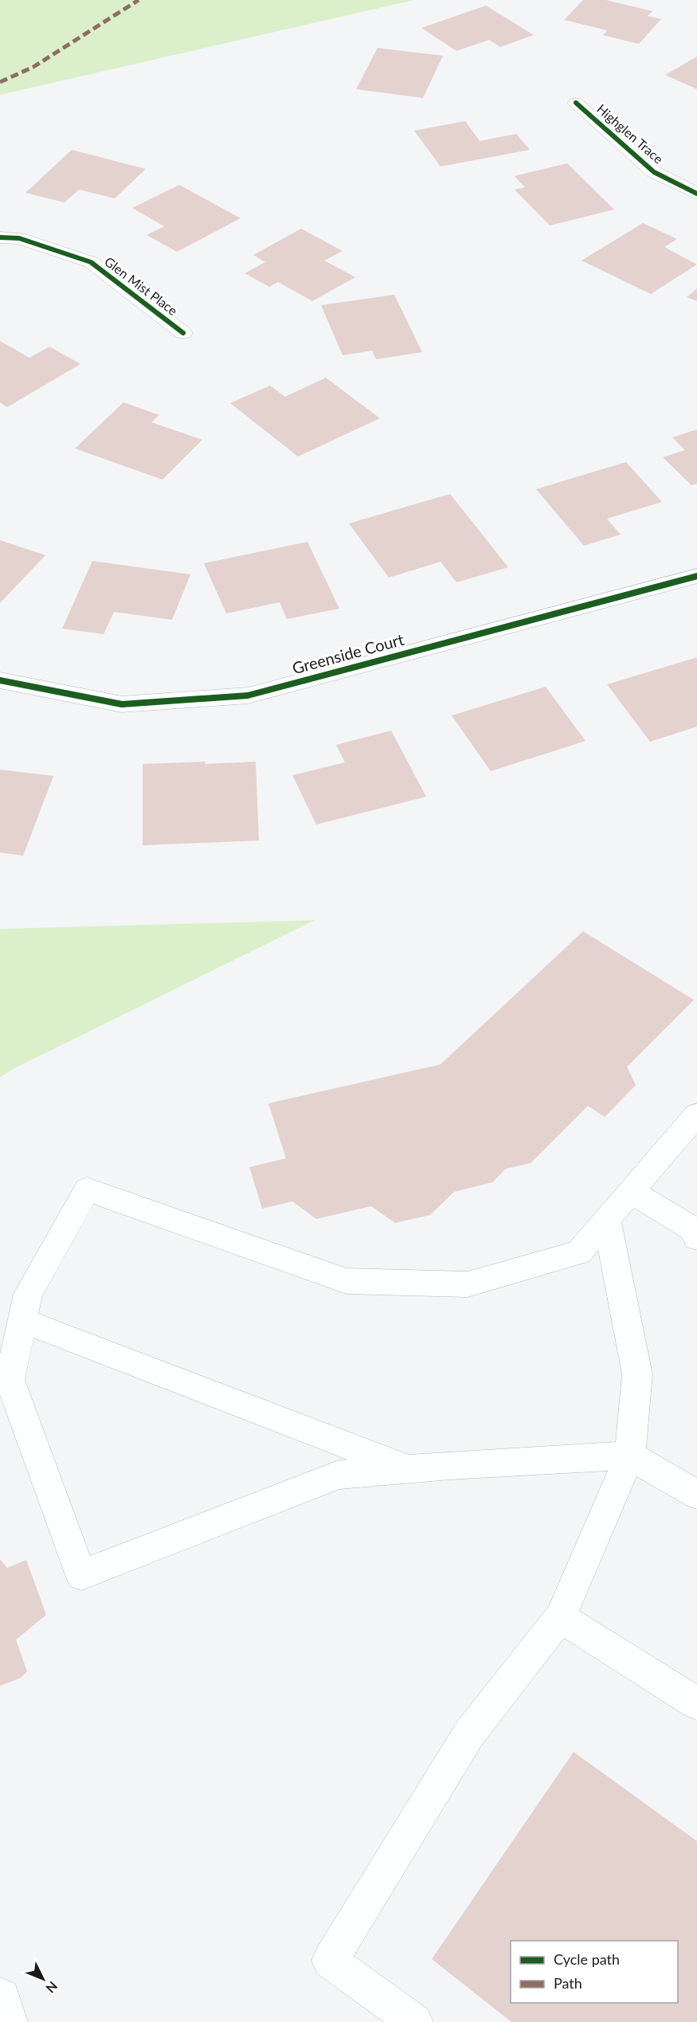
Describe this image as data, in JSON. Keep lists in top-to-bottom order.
{
  "streets": {
    "street": ["Highglen Trace", "Glen Mist Place", "Greenside Court"]
  },
  "legend": ["Cycle path", "Path"],
  "north": "bottom right"
}
